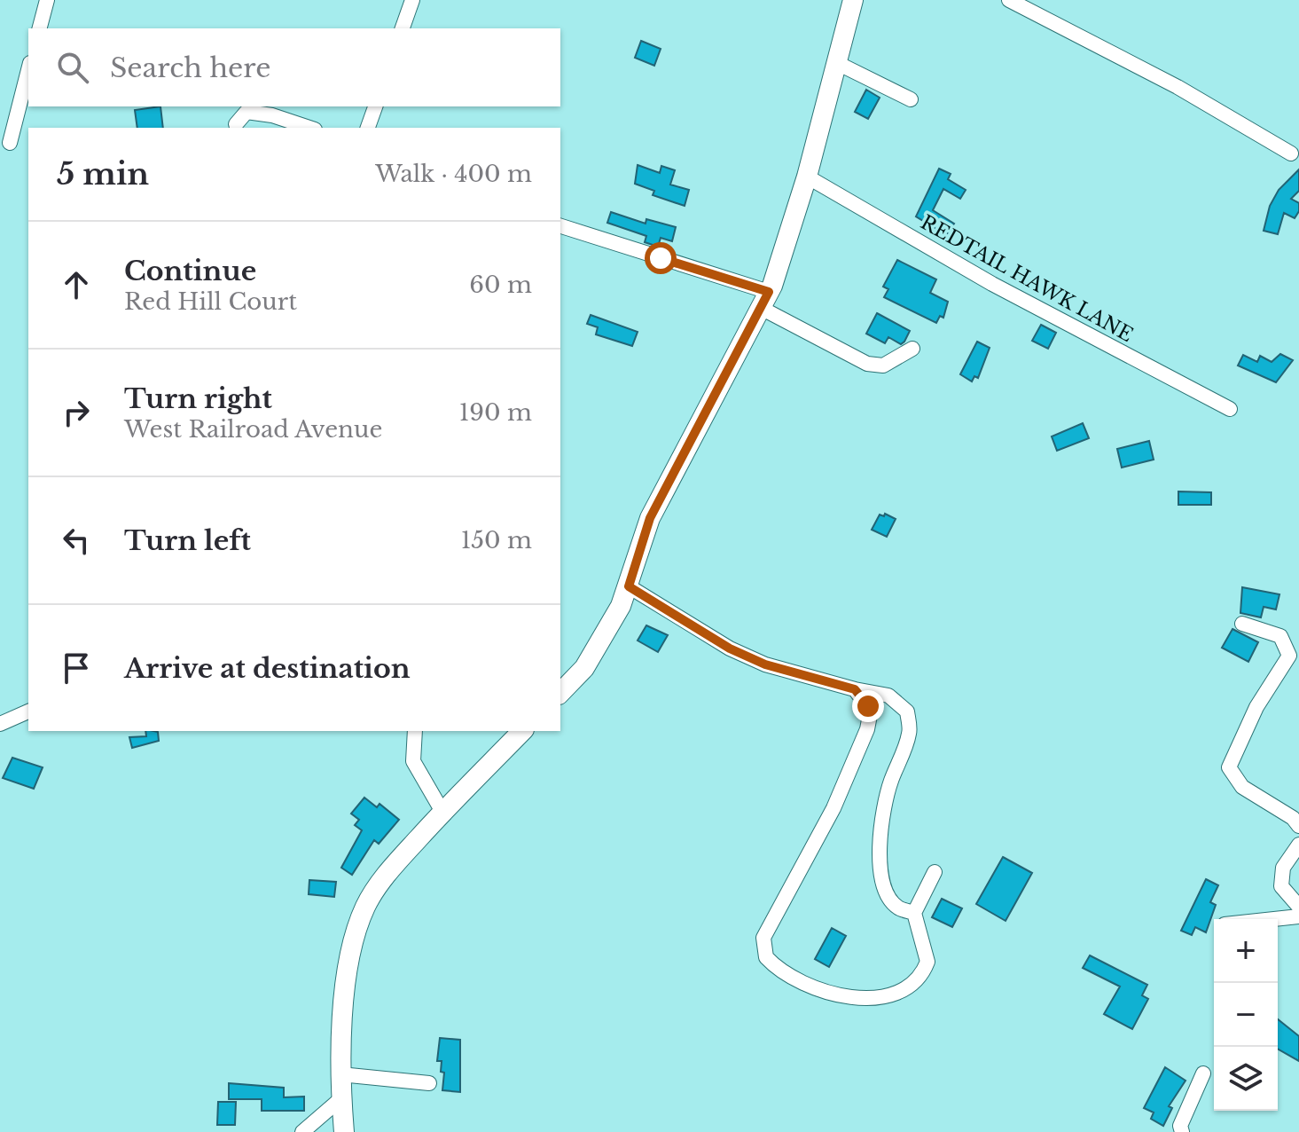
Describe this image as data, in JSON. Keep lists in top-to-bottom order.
{
  "streets": {
    "street": ["REDTAIL HAWK LANE"]
  },
  "page": {
    "search": "Search here",
    "heading": ["5 min", "Walk · 400 m"],
    "list": [
      ["Continue", "Red Hill Court", "60 m"],
      ["Turn right", "West Railroad Avenue", "190 m"],
      ["Turn left", "150 m"],
      "Arrive at destination"
    ],
    "map_buttons": ["+", "−"]
  }
}
